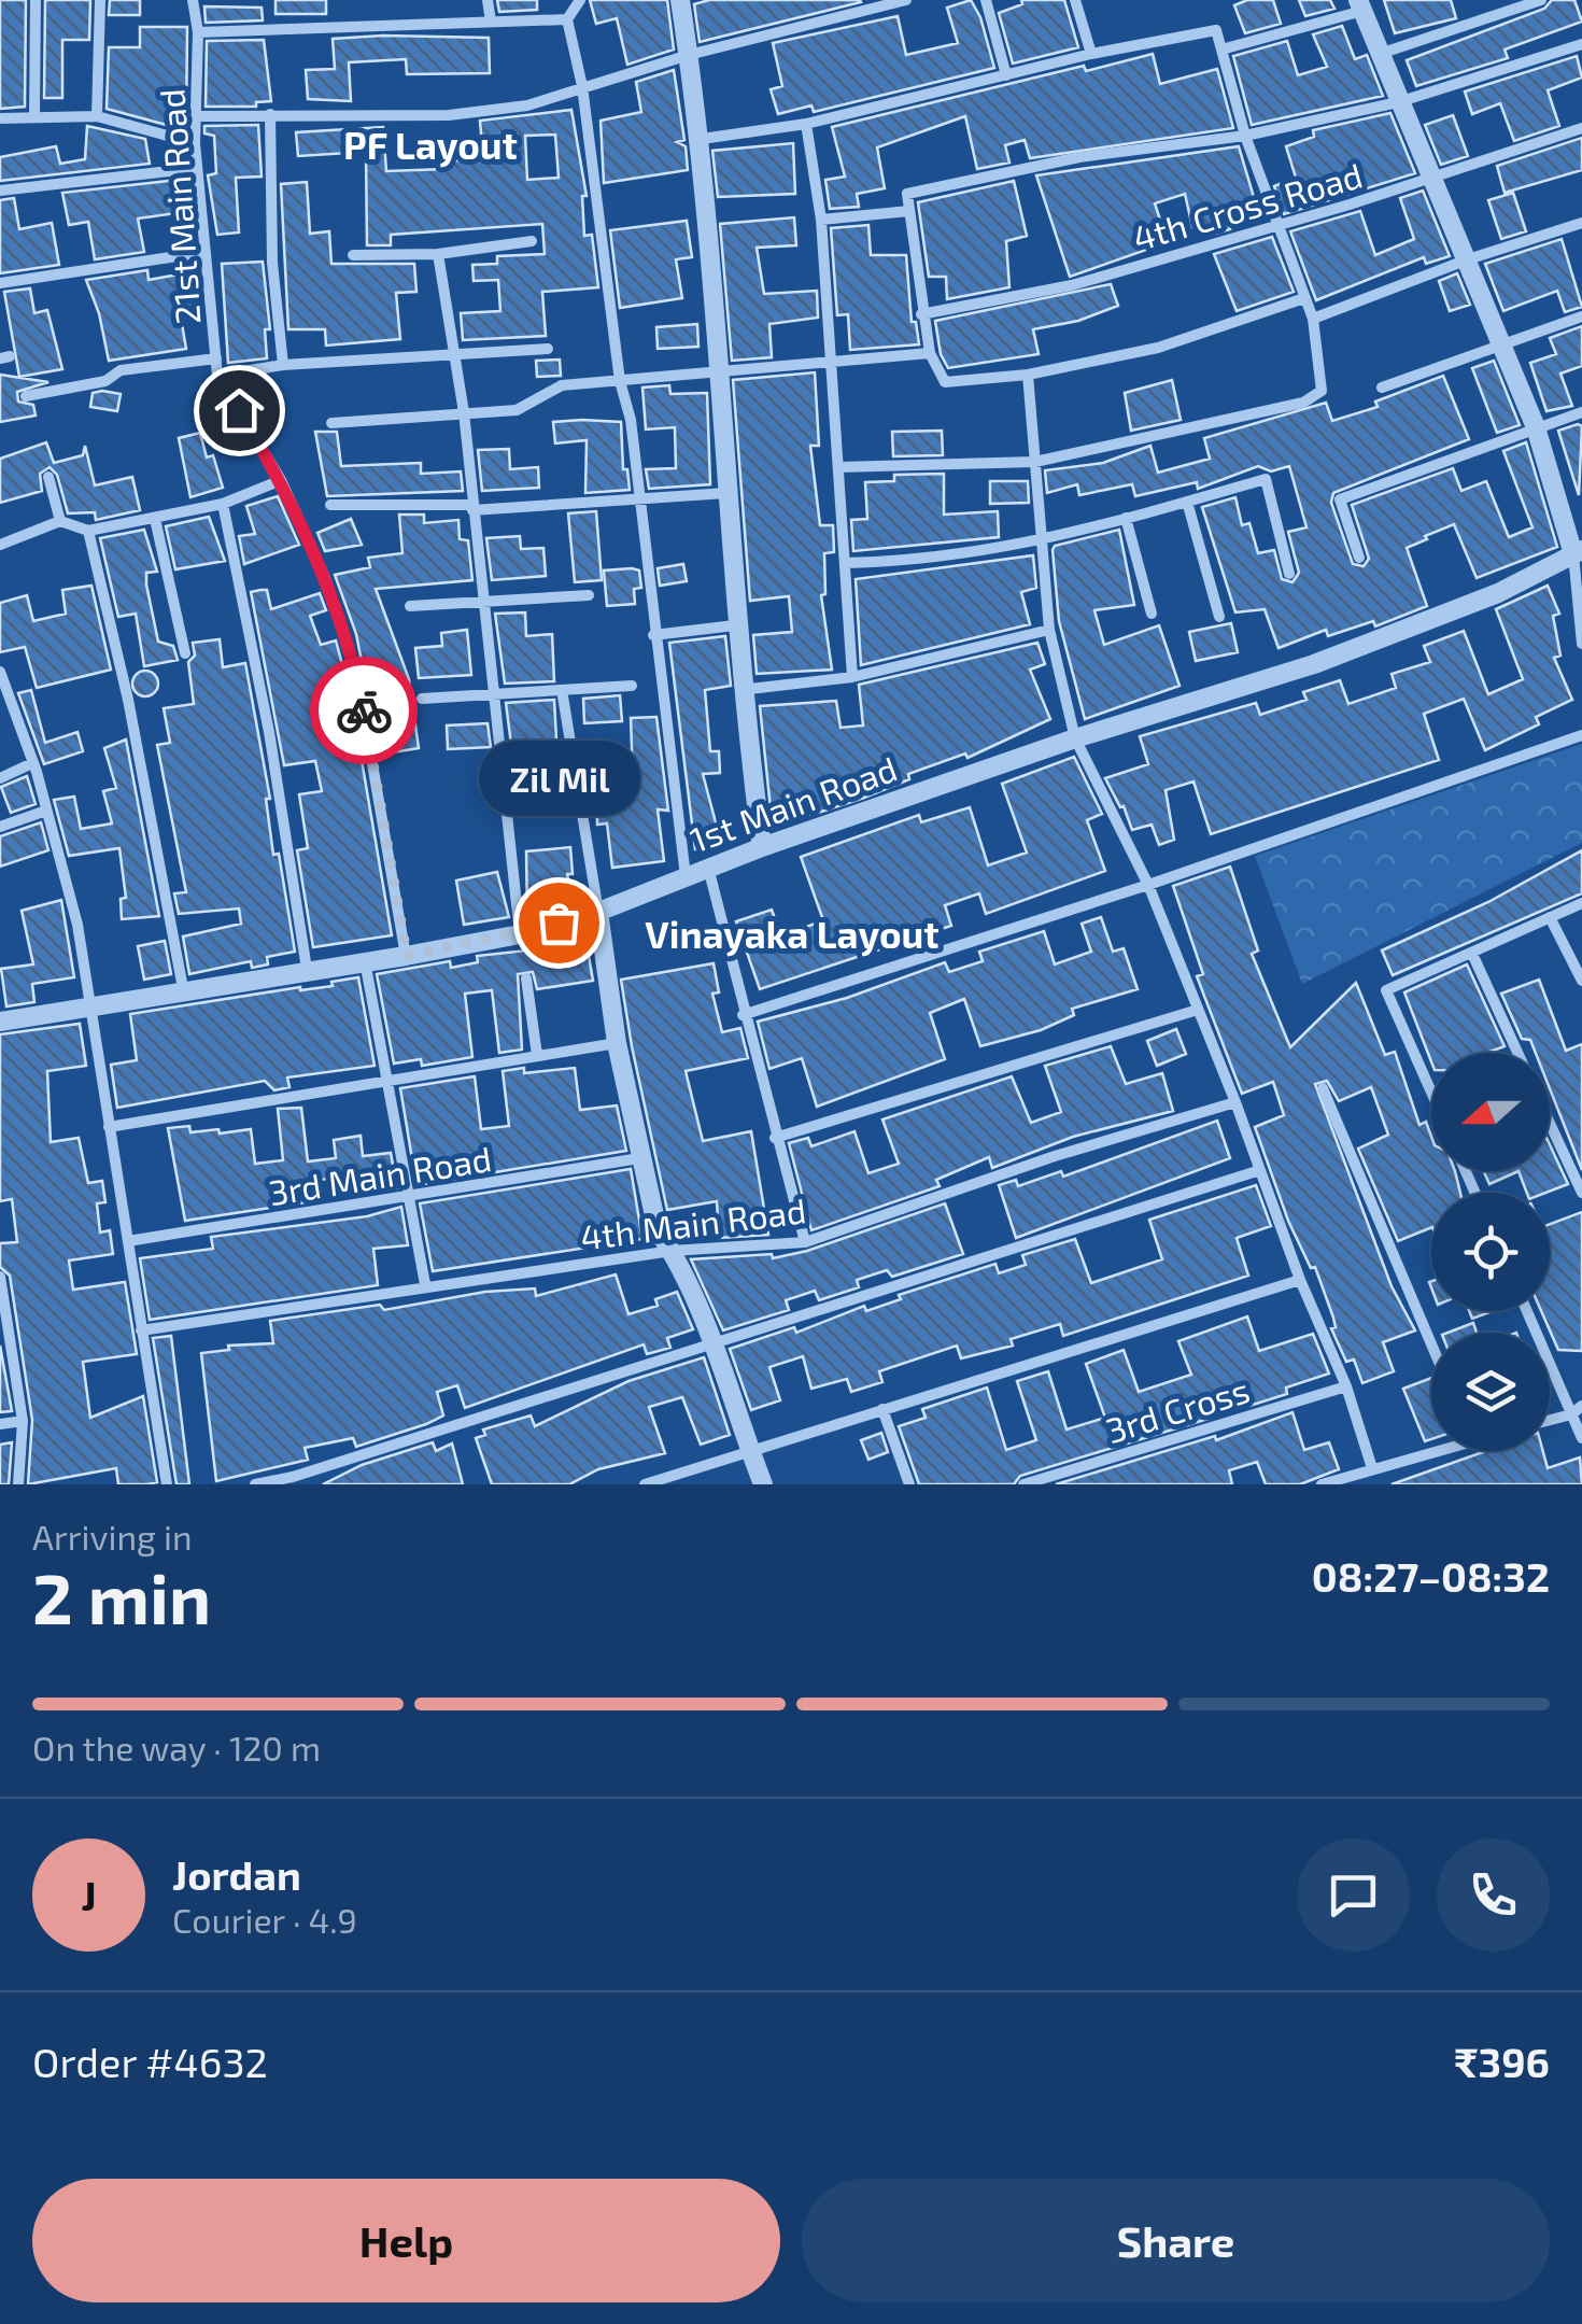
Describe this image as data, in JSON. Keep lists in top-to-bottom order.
{
  "streets": {
    "street": [
      "4th Cross Road",
      "21st Main Road",
      "1st Main Road",
      "3rd Main Road",
      "4th Main Road",
      "3rd Cross"
    ]
  },
  "crossings": [
    ["21st Main Road", "1st Main Road"]
  ],
  "districts": ["PF Layout", "Vinayaka Layout"],
  "places": ["Zil Mil"],
  "north": "left",
  "page": {
    "bubble": "Zil Mil",
    "heading": ["2 min", "Arriving in", "08:27–08:32"],
    "panel": [
      "Jordan",
      "Courier · 4.9",
      "Order #4632",
      "₹396"
    ],
    "bar": "On the way · 120 m",
    "round": "J",
    "buttons": ["Help", "Share"]
  }
}
